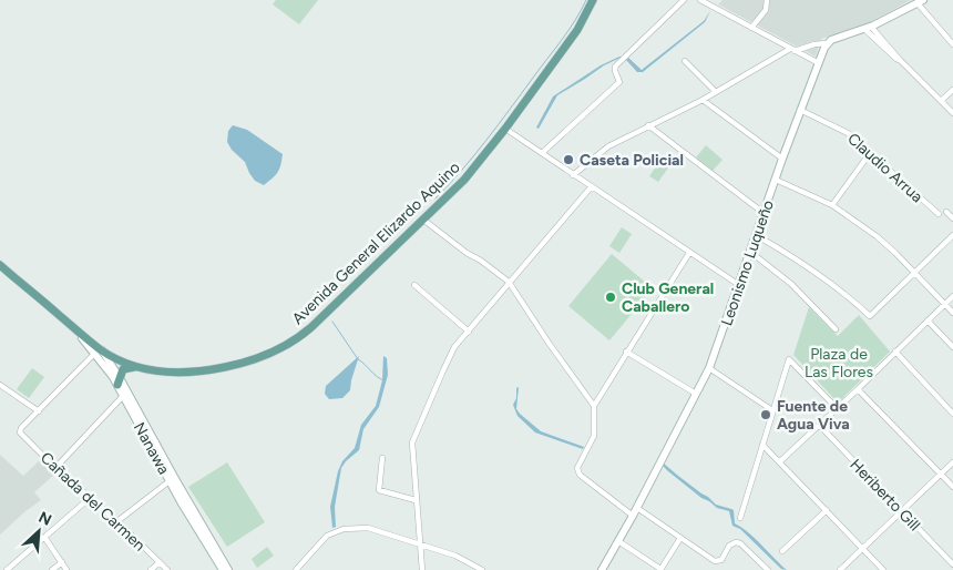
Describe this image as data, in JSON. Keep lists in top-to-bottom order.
{
  "streets": {
    "main road": ["Avenida General Elizardo Aquino"],
    "street": [
      "Claudio Arrua",
      "Leonismo Luqueño",
      "Nanawa",
      "Heriberto Gill",
      "Cañada del Carmen"
    ]
  },
  "crossings": [
    ["Claudio Arrua", "Leonismo Luqueño"],
    ["Avenida General Elizardo Aquino", "Nanawa"]
  ],
  "parks": ["Plaza de Las Flores"],
  "places": ["Caseta Policial", "Club General Caballero", "Fuente de Agua Viva"],
  "north": "top right"
}
